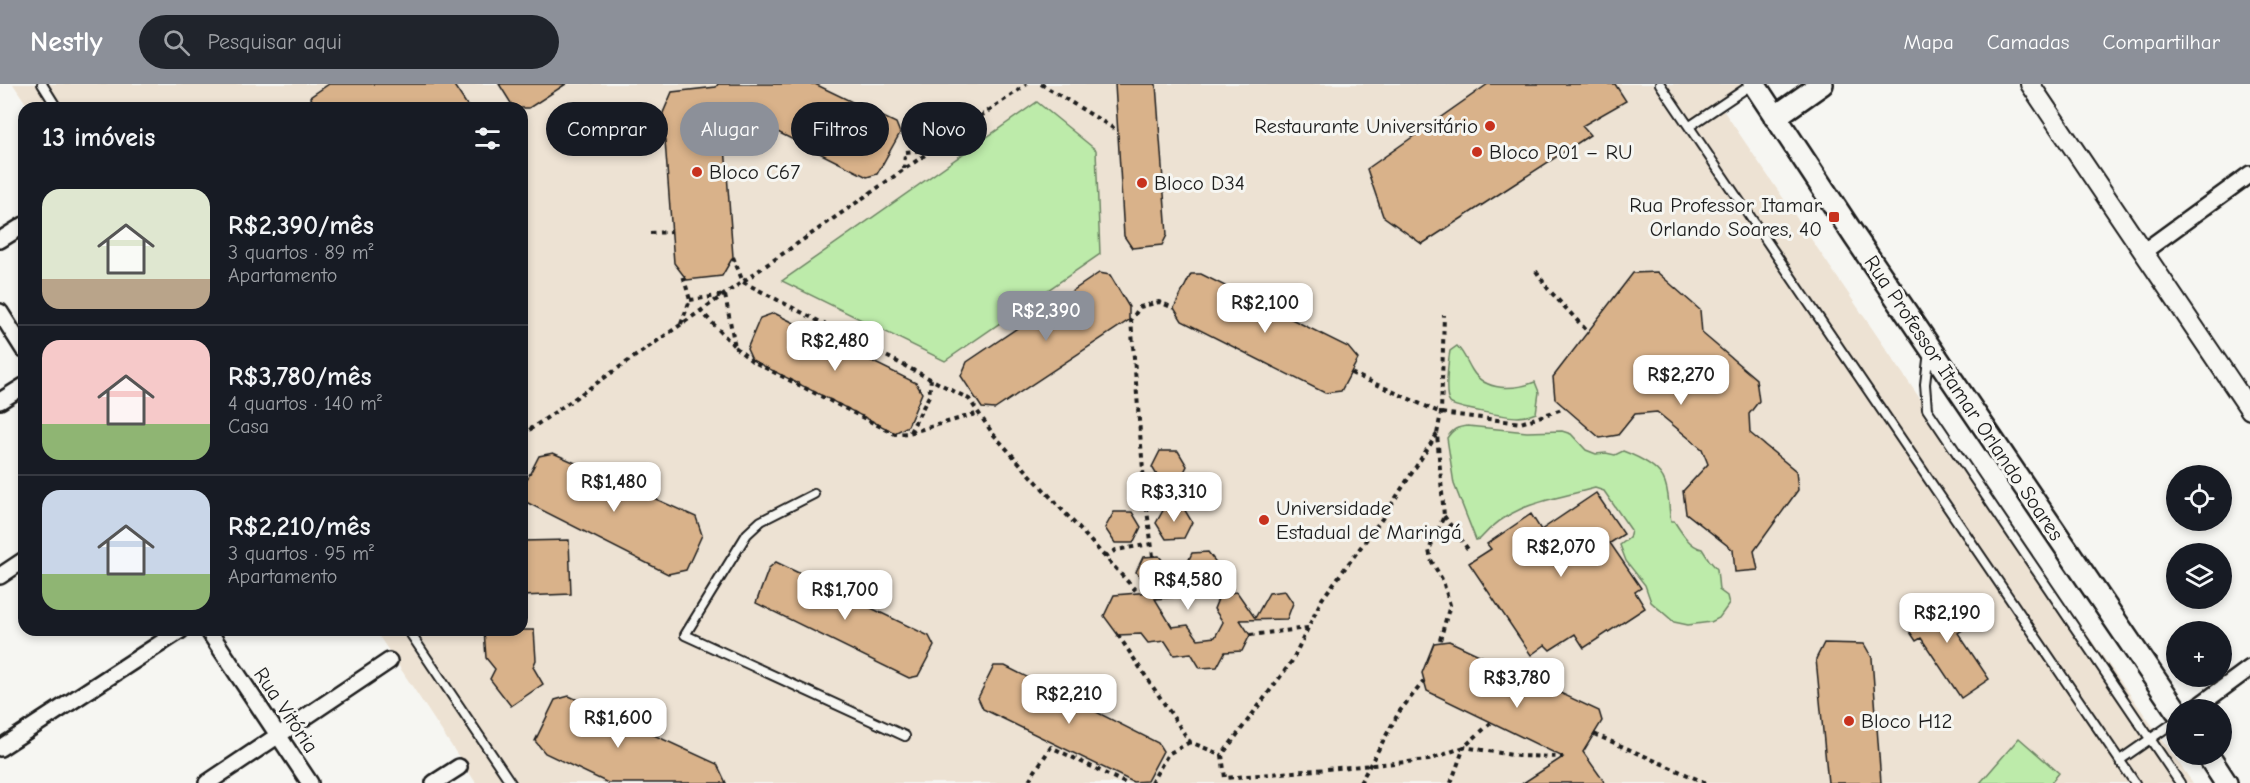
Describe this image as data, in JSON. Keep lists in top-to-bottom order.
{
  "streets": {
    "main road": ["Rua Professor Itamar Orlando Soares"],
    "street": ["Rua Vitória"]
  },
  "places": {
    "other": [
      "Restaurante Universitário",
      "Bloco P01 – RU",
      "Bloco C67",
      "Bloco D34",
      "Universidade Estadual de Maringá",
      "Bloco H12"
    ],
    "transit": ["Rua Professor Itamar Orlando Soares, 40"]
  },
  "page": {
    "header": "Nestly",
    "search": "Pesquisar aqui",
    "nav": ["Mapa", "Camadas", "Compartilhar"],
    "chip": [
      "Comprar",
      "Alugar",
      "Filtros",
      "Novo"
    ],
    "heading": "13 imóveis",
    "list": [
      {
        "name": "R$2,390/mês",
        "note": "3 quartos · 89 m² · Apartamento"
      },
      {
        "name": "R$3,780/mês",
        "note": "4 quartos · 140 m² · Casa"
      },
      {
        "name": "R$2,210/mês",
        "note": "3 quartos · 95 m² · Apartamento"
      }
    ],
    "price": [
      "R$2,100",
      "R$2,390",
      "R$2,480",
      "R$2,270",
      "R$1,480",
      "R$3,310",
      "R$2,070",
      "R$4,580",
      "R$1,700",
      "R$2,190",
      "R$3,780",
      "R$2,210",
      "R$1,600"
    ],
    "map_buttons": ["+", "−"]
  }
}
